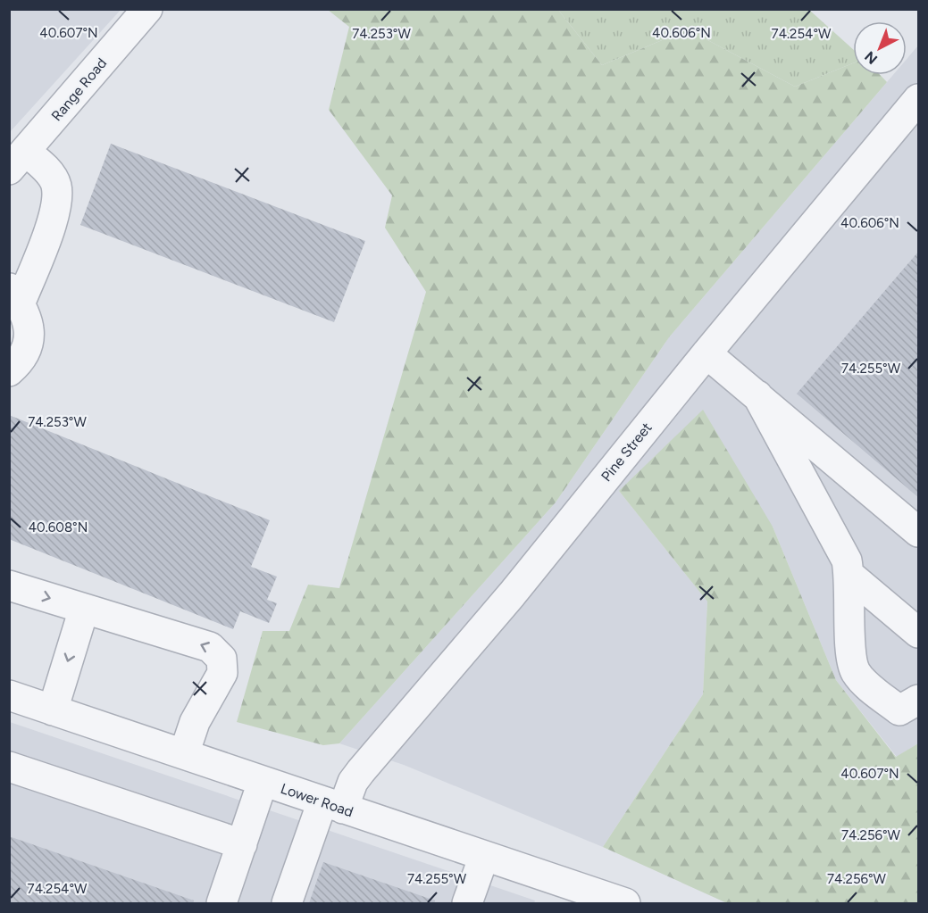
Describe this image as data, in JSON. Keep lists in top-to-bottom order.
{
  "streets": {
    "street": ["Range Road", "Pine Street", "Lower Road"]
  },
  "crossings": [
    ["Pine Street", "Lower Road"]
  ],
  "north": "bottom left",
  "coordinates": [
    "40.606°N",
    "40.607°N",
    "74.253°W",
    "74.254°W",
    "74.255°W",
    "40.608°N",
    "74.256°W"
  ]
}
